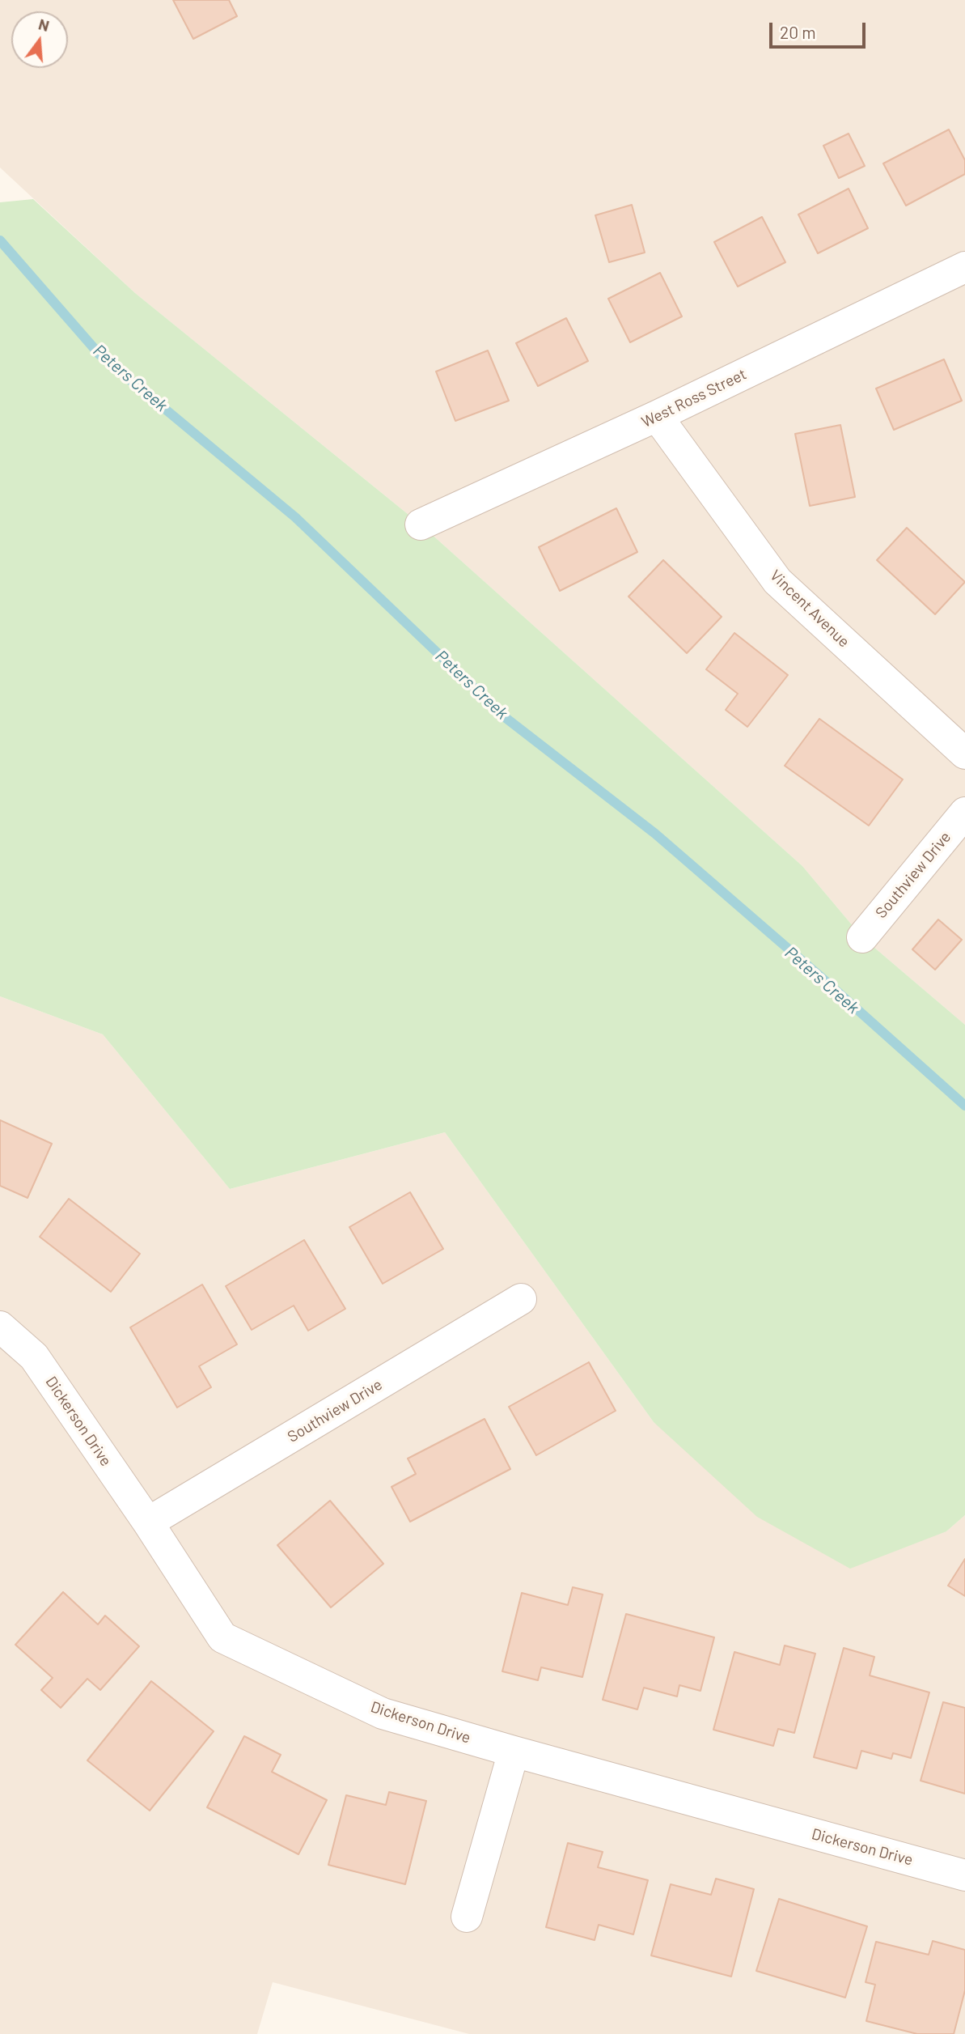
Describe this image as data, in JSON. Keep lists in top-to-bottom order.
{
  "streets": {
    "street": [
      "West Ross Street",
      "Vincent Avenue",
      "Southview Drive",
      "Dickerson Drive"
    ]
  },
  "crossings": [
    ["West Ross Street", "Vincent Avenue"],
    ["Southview Drive", "Dickerson Drive"]
  ],
  "water": ["Peters Creek"],
  "scale_bar": "20 m",
  "north": "top"
}
